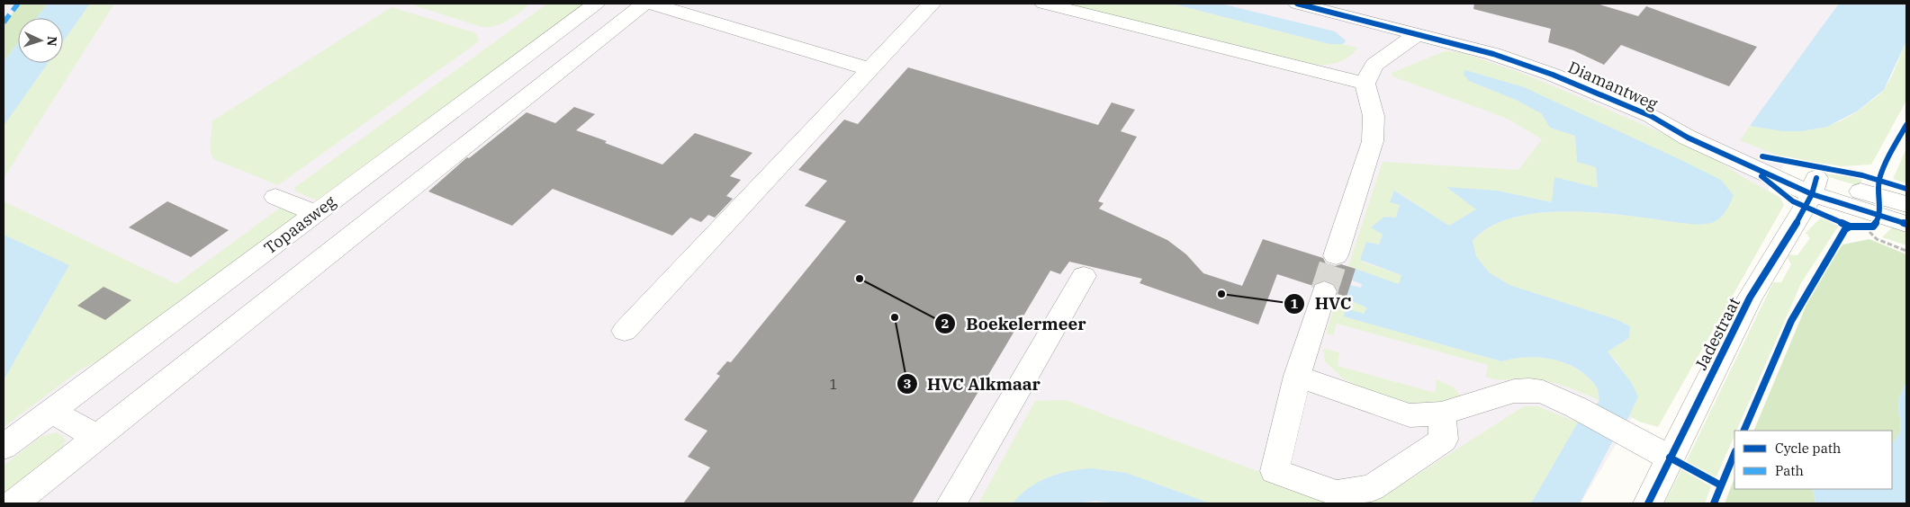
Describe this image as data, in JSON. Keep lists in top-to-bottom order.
{
  "streets": {
    "street": ["Diamantweg", "Topaasweg", "Jadestraat"]
  },
  "crossings": [
    ["Diamantweg", "Jadestraat"]
  ],
  "places": ["Boekelermeer", "HVC", "HVC Alkmaar"],
  "house_numbers": ["1"],
  "legend": ["Cycle path", "Path"],
  "north": "right"
}
